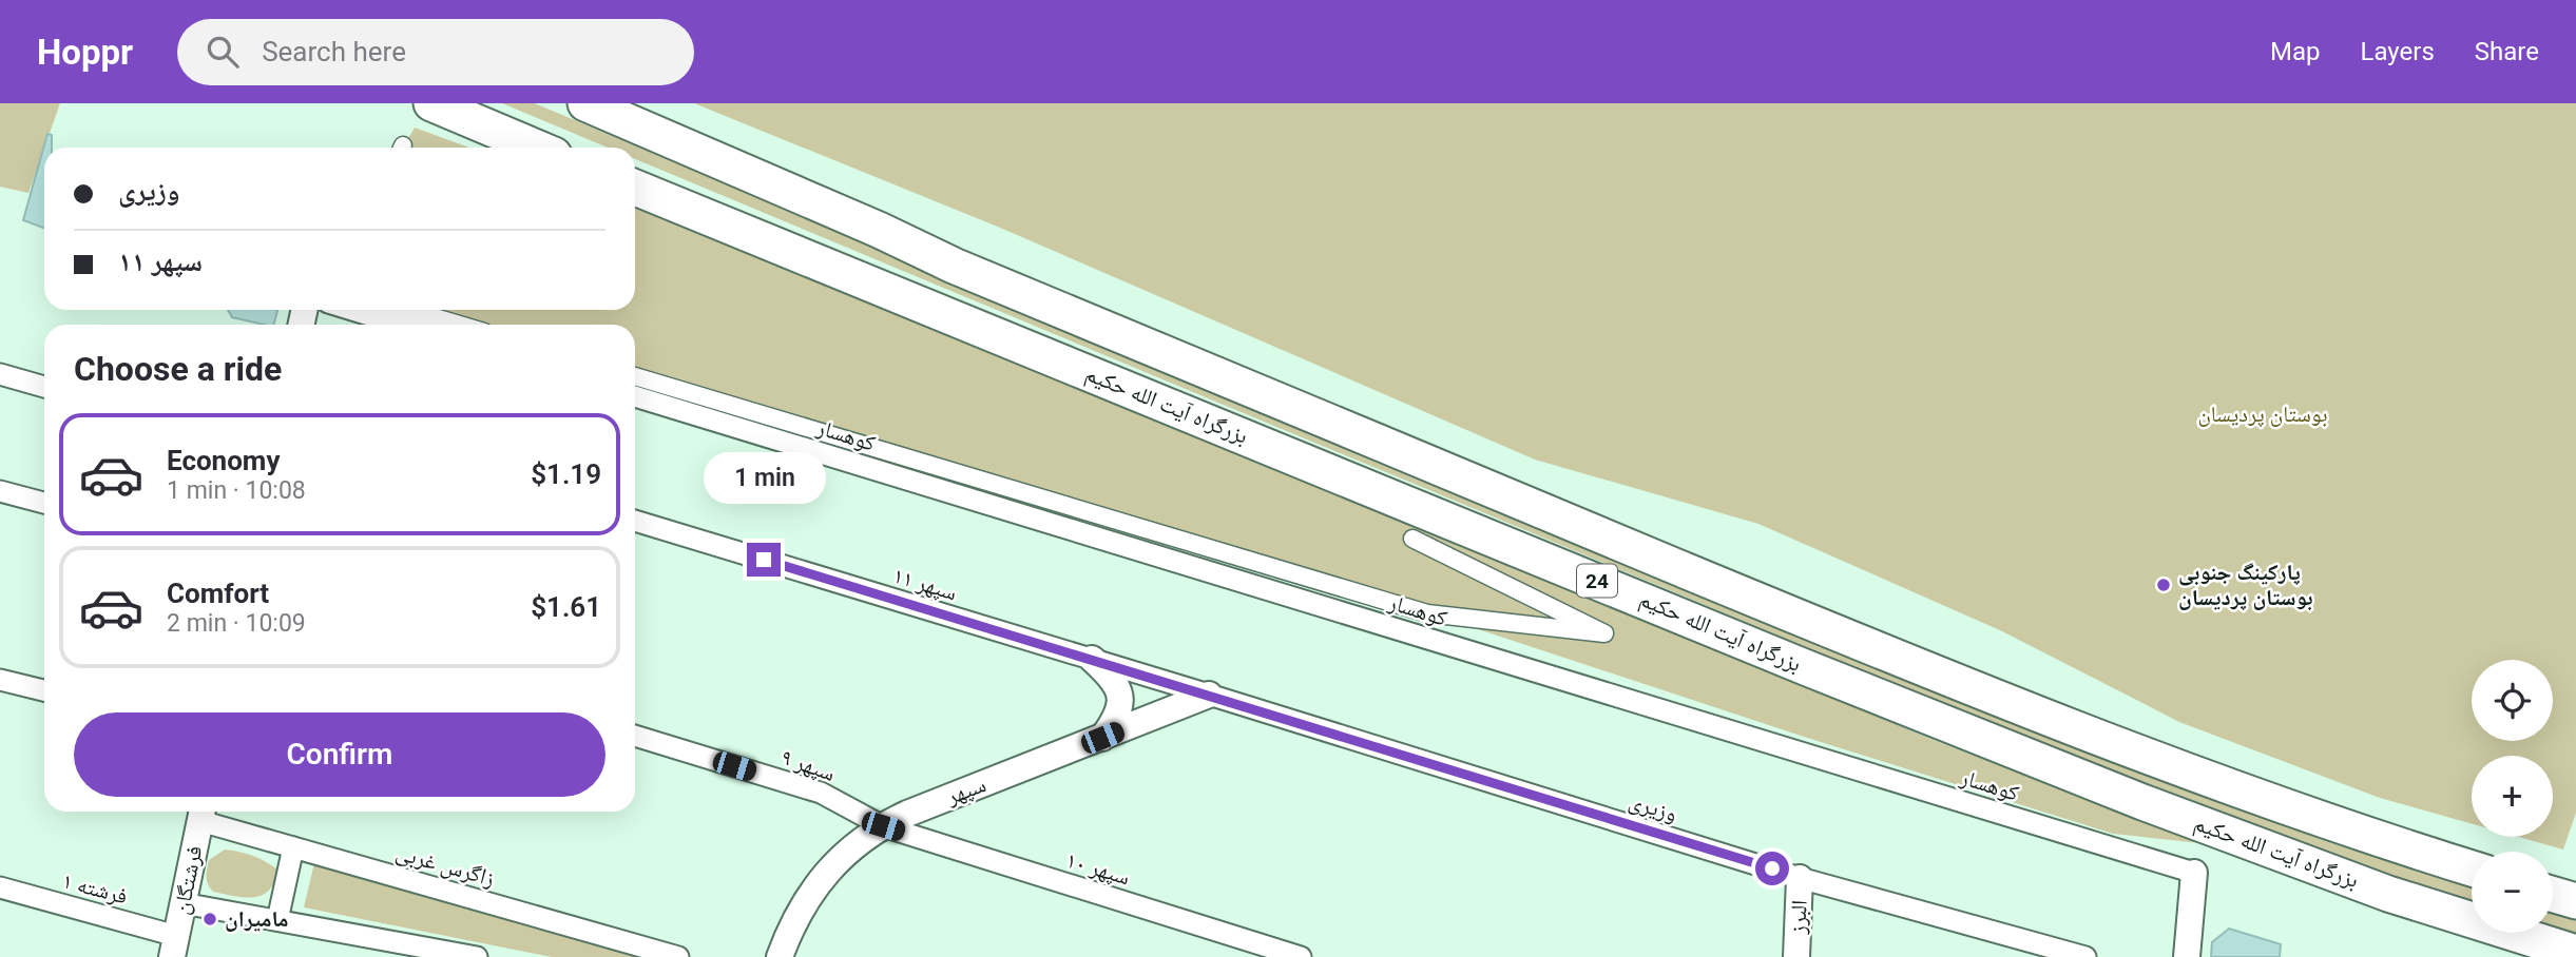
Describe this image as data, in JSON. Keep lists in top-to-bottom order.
{
  "streets": {
    "highway": ["بزرگراه آیت الله حکیم", "24"],
    "street": [
      "کوهسار",
      "سپهر ۱۱",
      "سپهر ۹",
      "سپهر",
      "وزیری",
      "زاگرس غربی",
      "سپهر ۱۰",
      "فرشتگان",
      "فرشته ۱",
      "البرز"
    ]
  },
  "crossings": [
    ["سپهر ۱۱", "سپهر"],
    ["سپهر ۱۱", "وزیری"],
    ["سپهر ۹", "سپهر"],
    ["سپهر ۹", "سپهر ۱۰"],
    ["سپهر", "وزیری"],
    ["سپهر", "سپهر ۱۰"],
    ["وزیری", "البرز"],
    ["زاگرس غربی", "فرشتگان"],
    ["فرشتگان", "فرشته ۱"]
  ],
  "parks": ["بوستان پردیسان"],
  "places": ["پارکینگ جنوبی بوستان پردیسان", "مامیران"],
  "page": {
    "header": "Hoppr",
    "search": "Search here",
    "nav": ["Map", "Layers", "Share"],
    "banner": ["وزیری", "سپهر ۱۱"],
    "heading": "Choose a ride",
    "list": [
      {
        "name": "Economy",
        "note": "1 min · 10:08",
        "value": "$1.19"
      },
      {
        "name": "Comfort",
        "note": "2 min · 10:09",
        "value": "$1.61"
      }
    ],
    "bubble": "1 min",
    "map_buttons": ["+", "−"],
    "buttons": "Confirm"
  }
}
